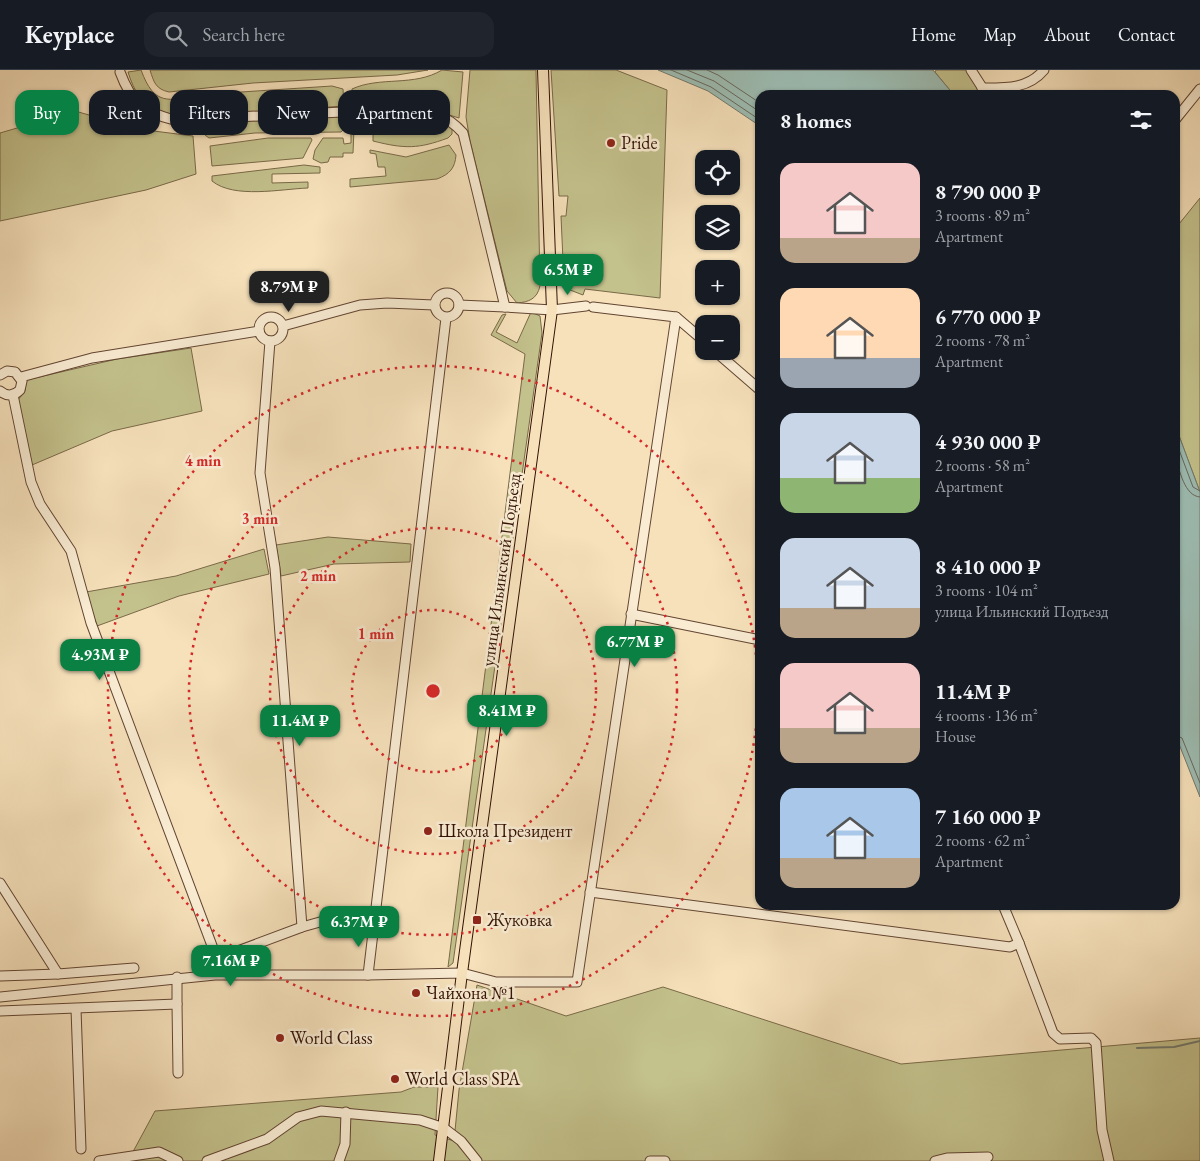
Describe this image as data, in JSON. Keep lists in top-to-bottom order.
{
  "streets": {
    "main road": ["улица Ильинский Подъезд"]
  },
  "places": {
    "other": [
      "Pride",
      "Школа Президент",
      "Чайхона №1",
      "World Class",
      "World Class SPA"
    ],
    "transit": ["Жуковка"]
  },
  "page": {
    "header": "Keyplace",
    "search": "Search here",
    "nav": [
      "Home",
      "Map",
      "About",
      "Contact"
    ],
    "chip": [
      "Buy",
      "Rent",
      "Filters",
      "New",
      "Apartment"
    ],
    "heading": "8 homes",
    "map_buttons": ["+", "−"],
    "list": [
      {
        "name": "8 790 000 ₽",
        "note": "3 rooms · 89 m² · Apartment"
      },
      {
        "name": "6 770 000 ₽",
        "note": "2 rooms · 78 m² · Apartment"
      },
      {
        "name": "4 930 000 ₽",
        "note": "2 rooms · 58 m² · Apartment"
      },
      {
        "name": "8 410 000 ₽",
        "note": "3 rooms · 104 m² · улица Ильинский Подъезд"
      },
      {
        "name": "11.4M ₽",
        "note": "4 rooms · 136 m² · House"
      },
      {
        "name": "7 160 000 ₽",
        "note": "2 rooms · 62 m² · Apartment"
      }
    ],
    "price": [
      "6.5M ₽",
      "8.79M ₽",
      "6.77M ₽",
      "4.93M ₽",
      "8.41M ₽",
      "11.4M ₽",
      "6.37M ₽",
      "7.16M ₽"
    ]
  },
  "rings": [
    "4 min",
    "3 min",
    "2 min",
    "1 min"
  ]
}
